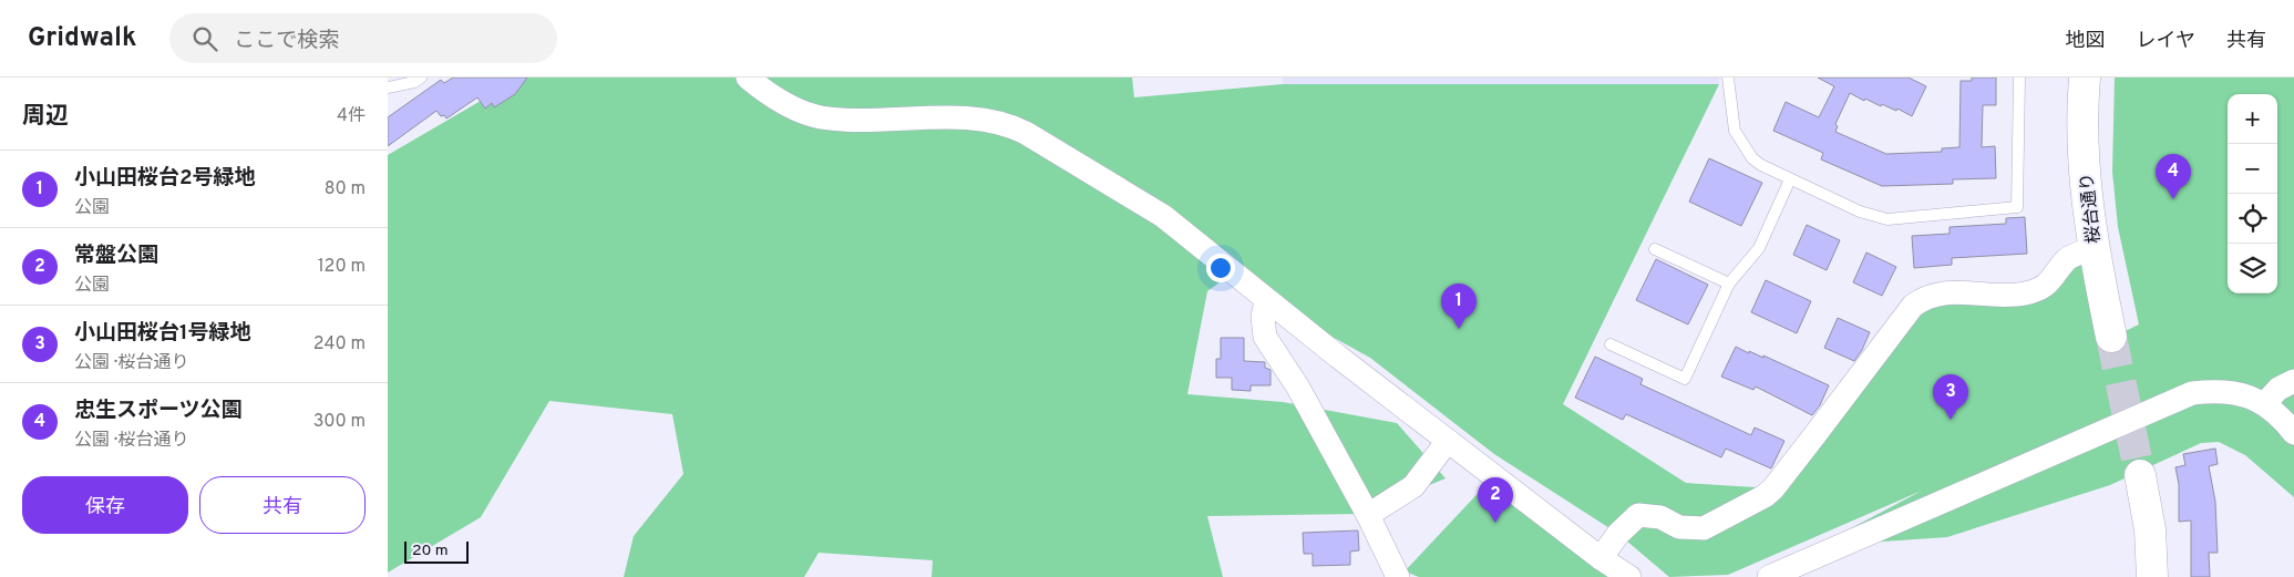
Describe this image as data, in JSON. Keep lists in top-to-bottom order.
{
  "streets": {
    "street": ["桜台通り"]
  },
  "scale_bar": "20 m",
  "page": {
    "header": "Gridwalk",
    "search": "ここで検索",
    "nav": ["地図", "レイヤ", "共有"],
    "heading": ["周辺", "4件"],
    "map_buttons": ["+", "−"],
    "list": [
      {
        "mark": "1",
        "name": "小山田桜台2号緑地",
        "note": "公園",
        "value": "80 m"
      },
      {
        "mark": "2",
        "name": "常盤公園",
        "note": "公園",
        "value": "120 m"
      },
      {
        "mark": "3",
        "name": "小山田桜台1号緑地",
        "note": "公園 · 桜台通り",
        "value": "240 m"
      },
      {
        "mark": "4",
        "name": "忠生スポーツ公園",
        "note": "公園 · 桜台通り",
        "value": "300 m"
      }
    ],
    "pins": [
      "4",
      "1",
      "3",
      "2"
    ],
    "buttons": ["保存", "共有"],
    "scale": "20 m"
  }
}
